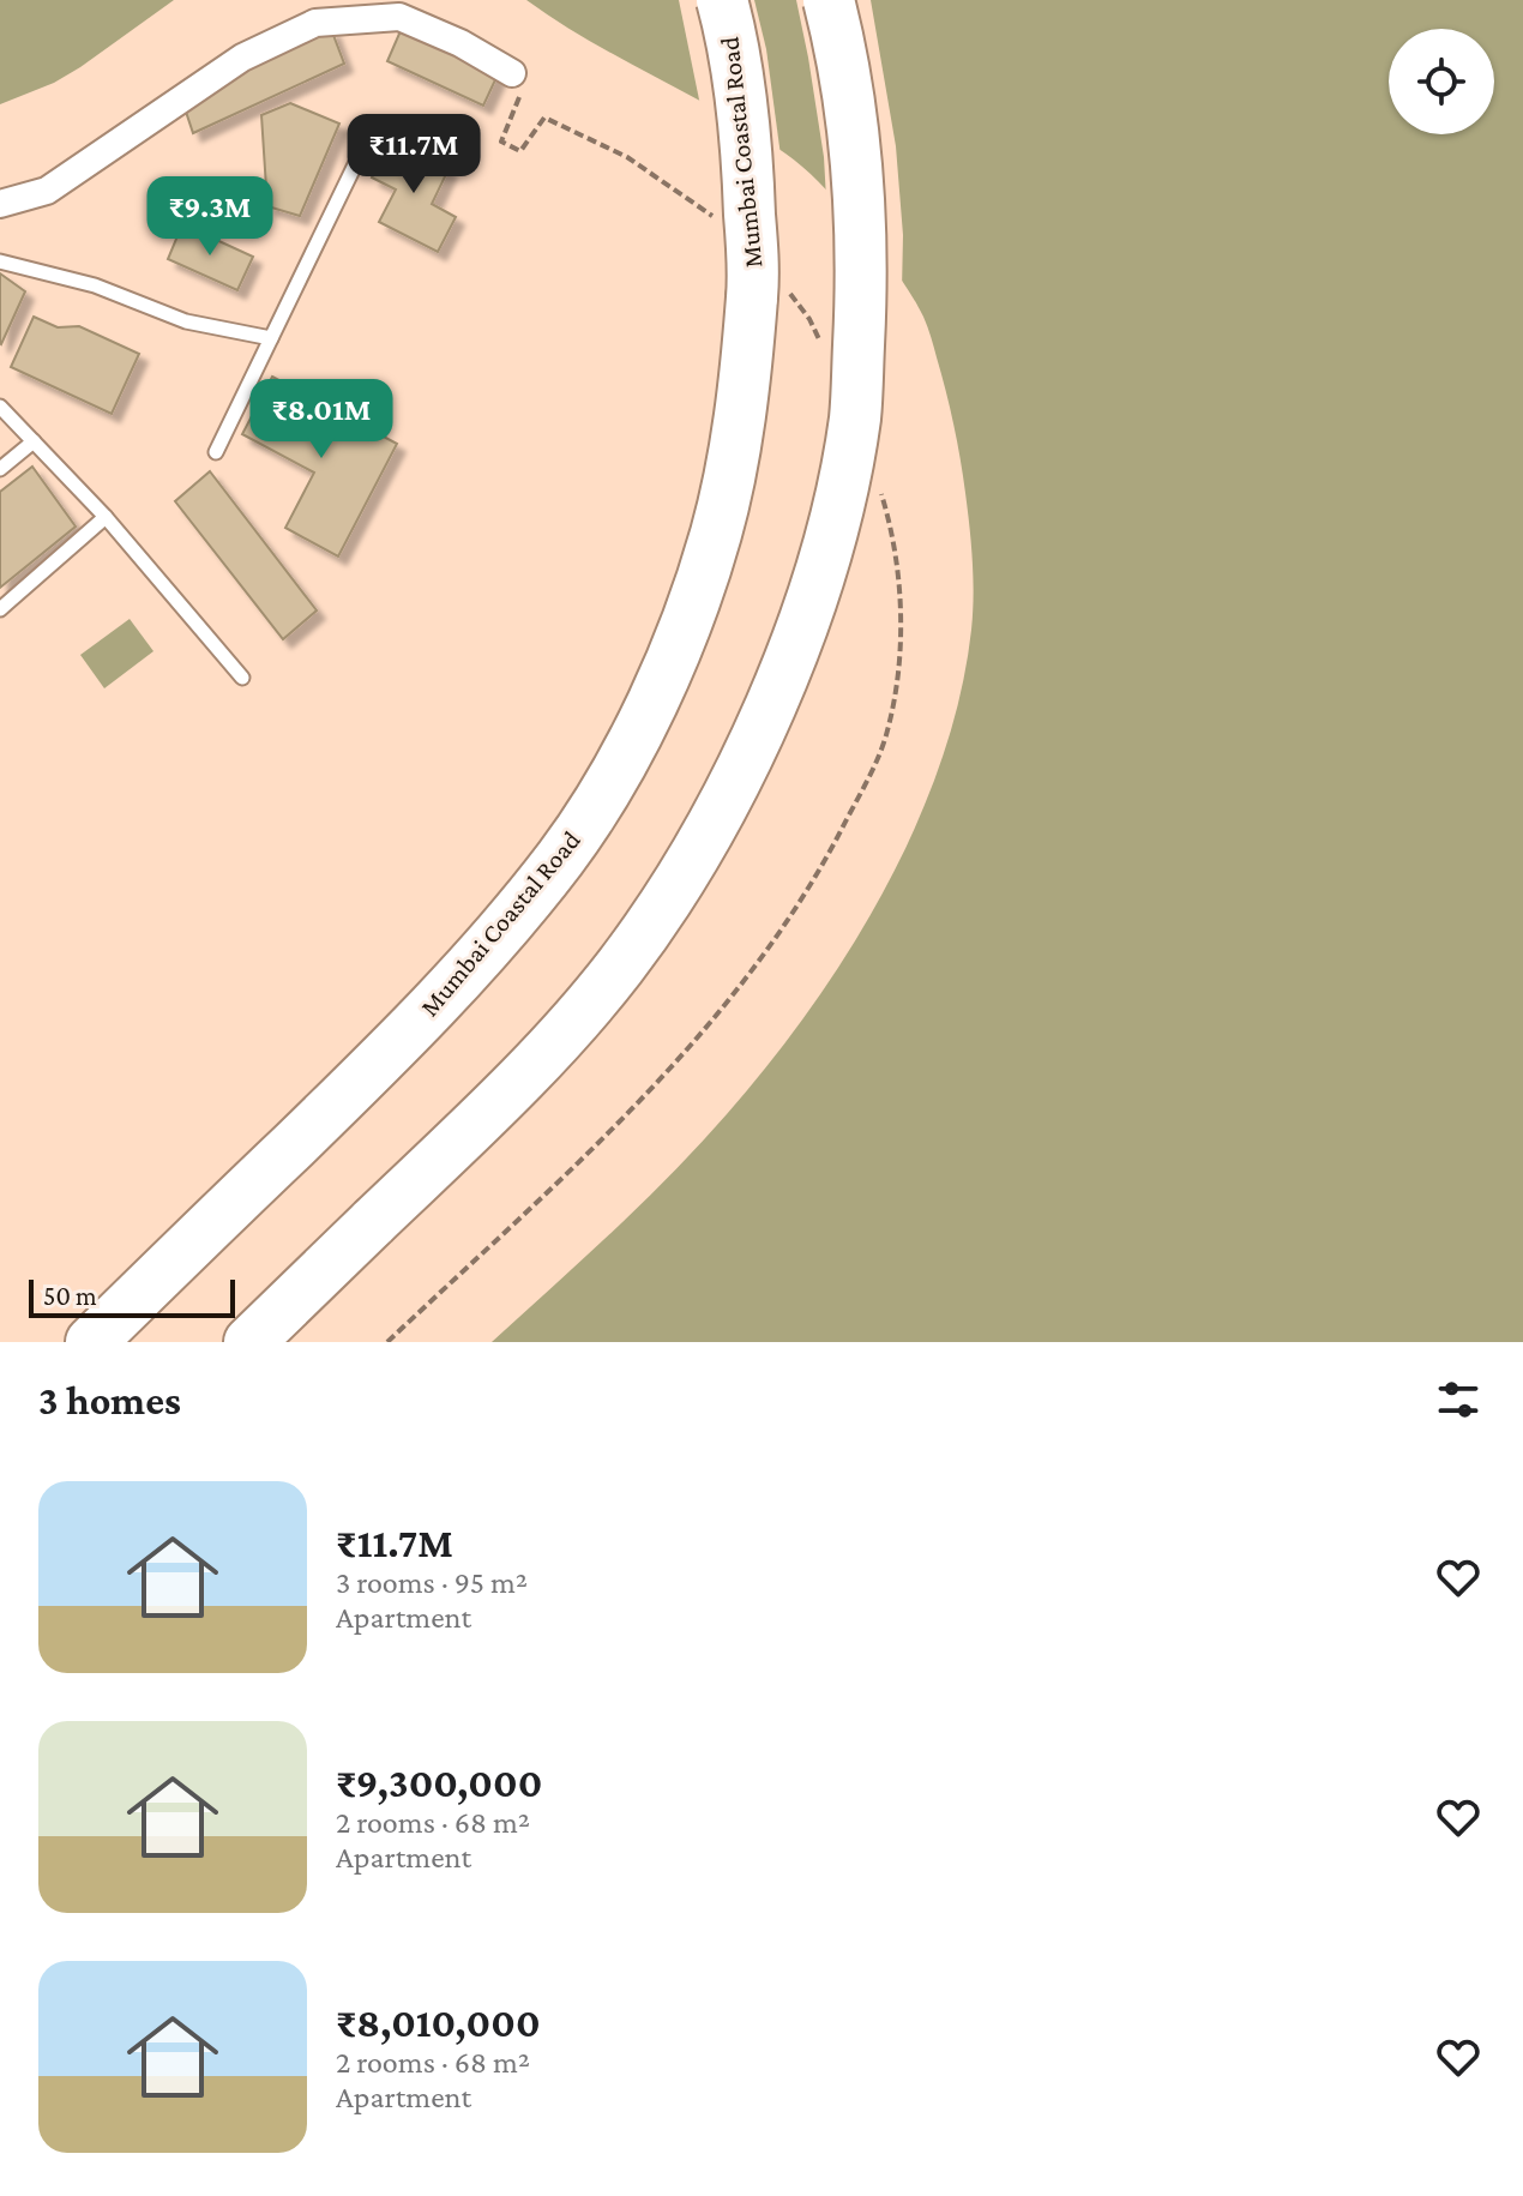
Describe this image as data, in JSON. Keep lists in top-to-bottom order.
{
  "streets": {
    "highway": ["Mumbai Coastal Road"]
  },
  "scale_bar": "50 m",
  "page": {
    "price": ["₹11.7M", "₹9.3M", "₹8.01M"],
    "scale": "50 m",
    "heading": "3 homes",
    "list": [
      {
        "name": "₹11.7M",
        "note": "3 rooms · 95 m² · Apartment"
      },
      {
        "name": "₹9,300,000",
        "note": "2 rooms · 68 m² · Apartment"
      },
      {
        "name": "₹8,010,000",
        "note": "2 rooms · 68 m² · Apartment"
      }
    ]
  }
}
